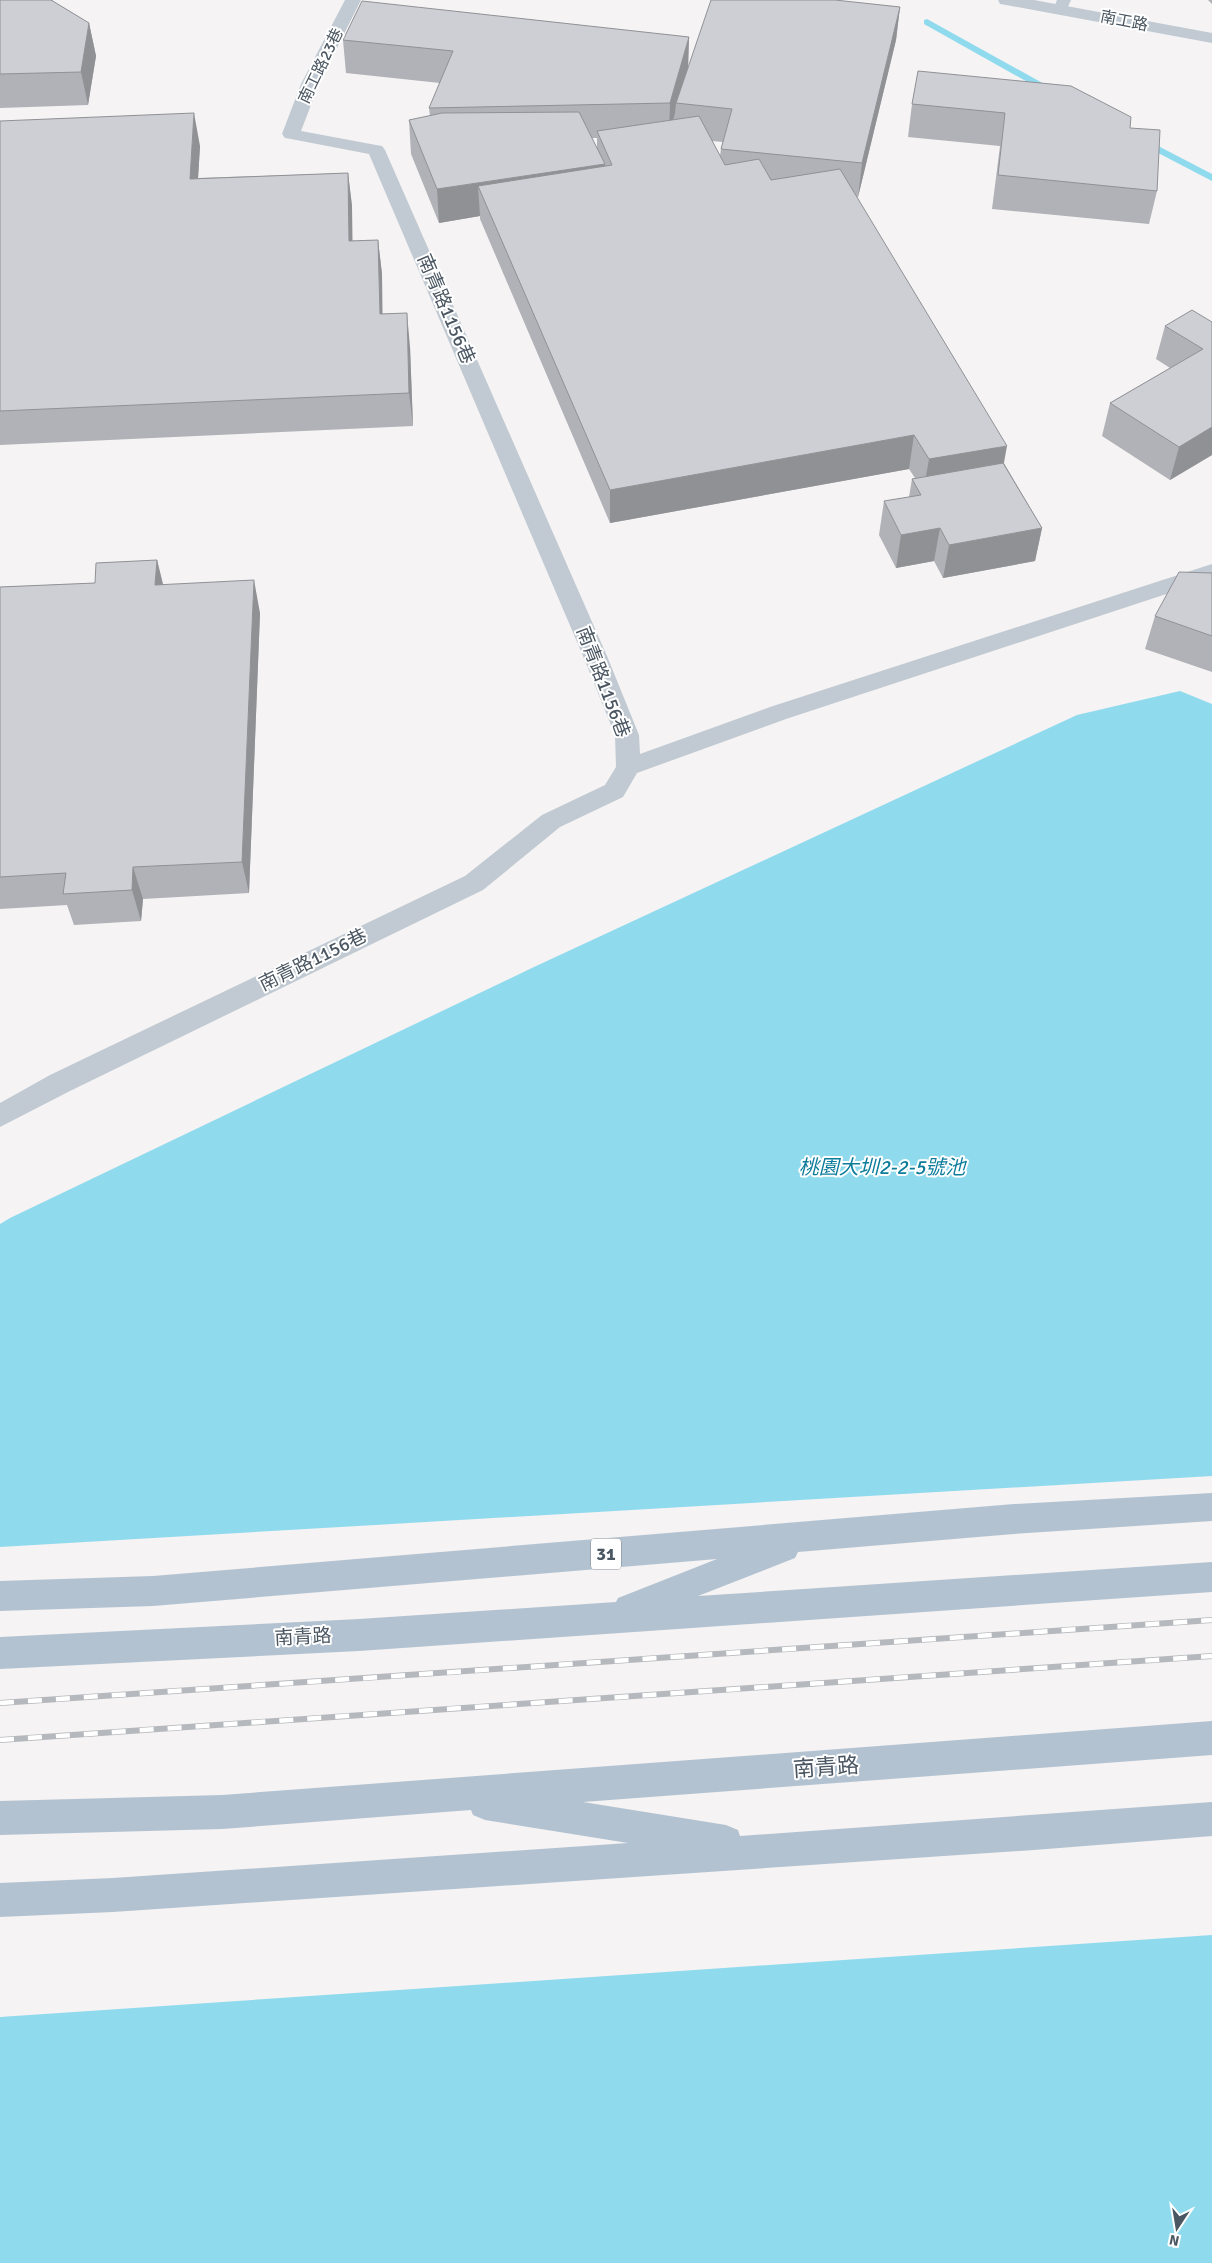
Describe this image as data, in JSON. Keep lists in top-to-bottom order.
{
  "streets": {
    "main road": ["31", "南青路"],
    "street": ["南工路", "南工路23巷", "南青路1156巷"]
  },
  "crossings": [
    ["南工路23巷", "南青路1156巷"],
    ["31", "南青路"]
  ],
  "water": ["桃園大圳2-2-5號池"],
  "north": "bottom"
}
